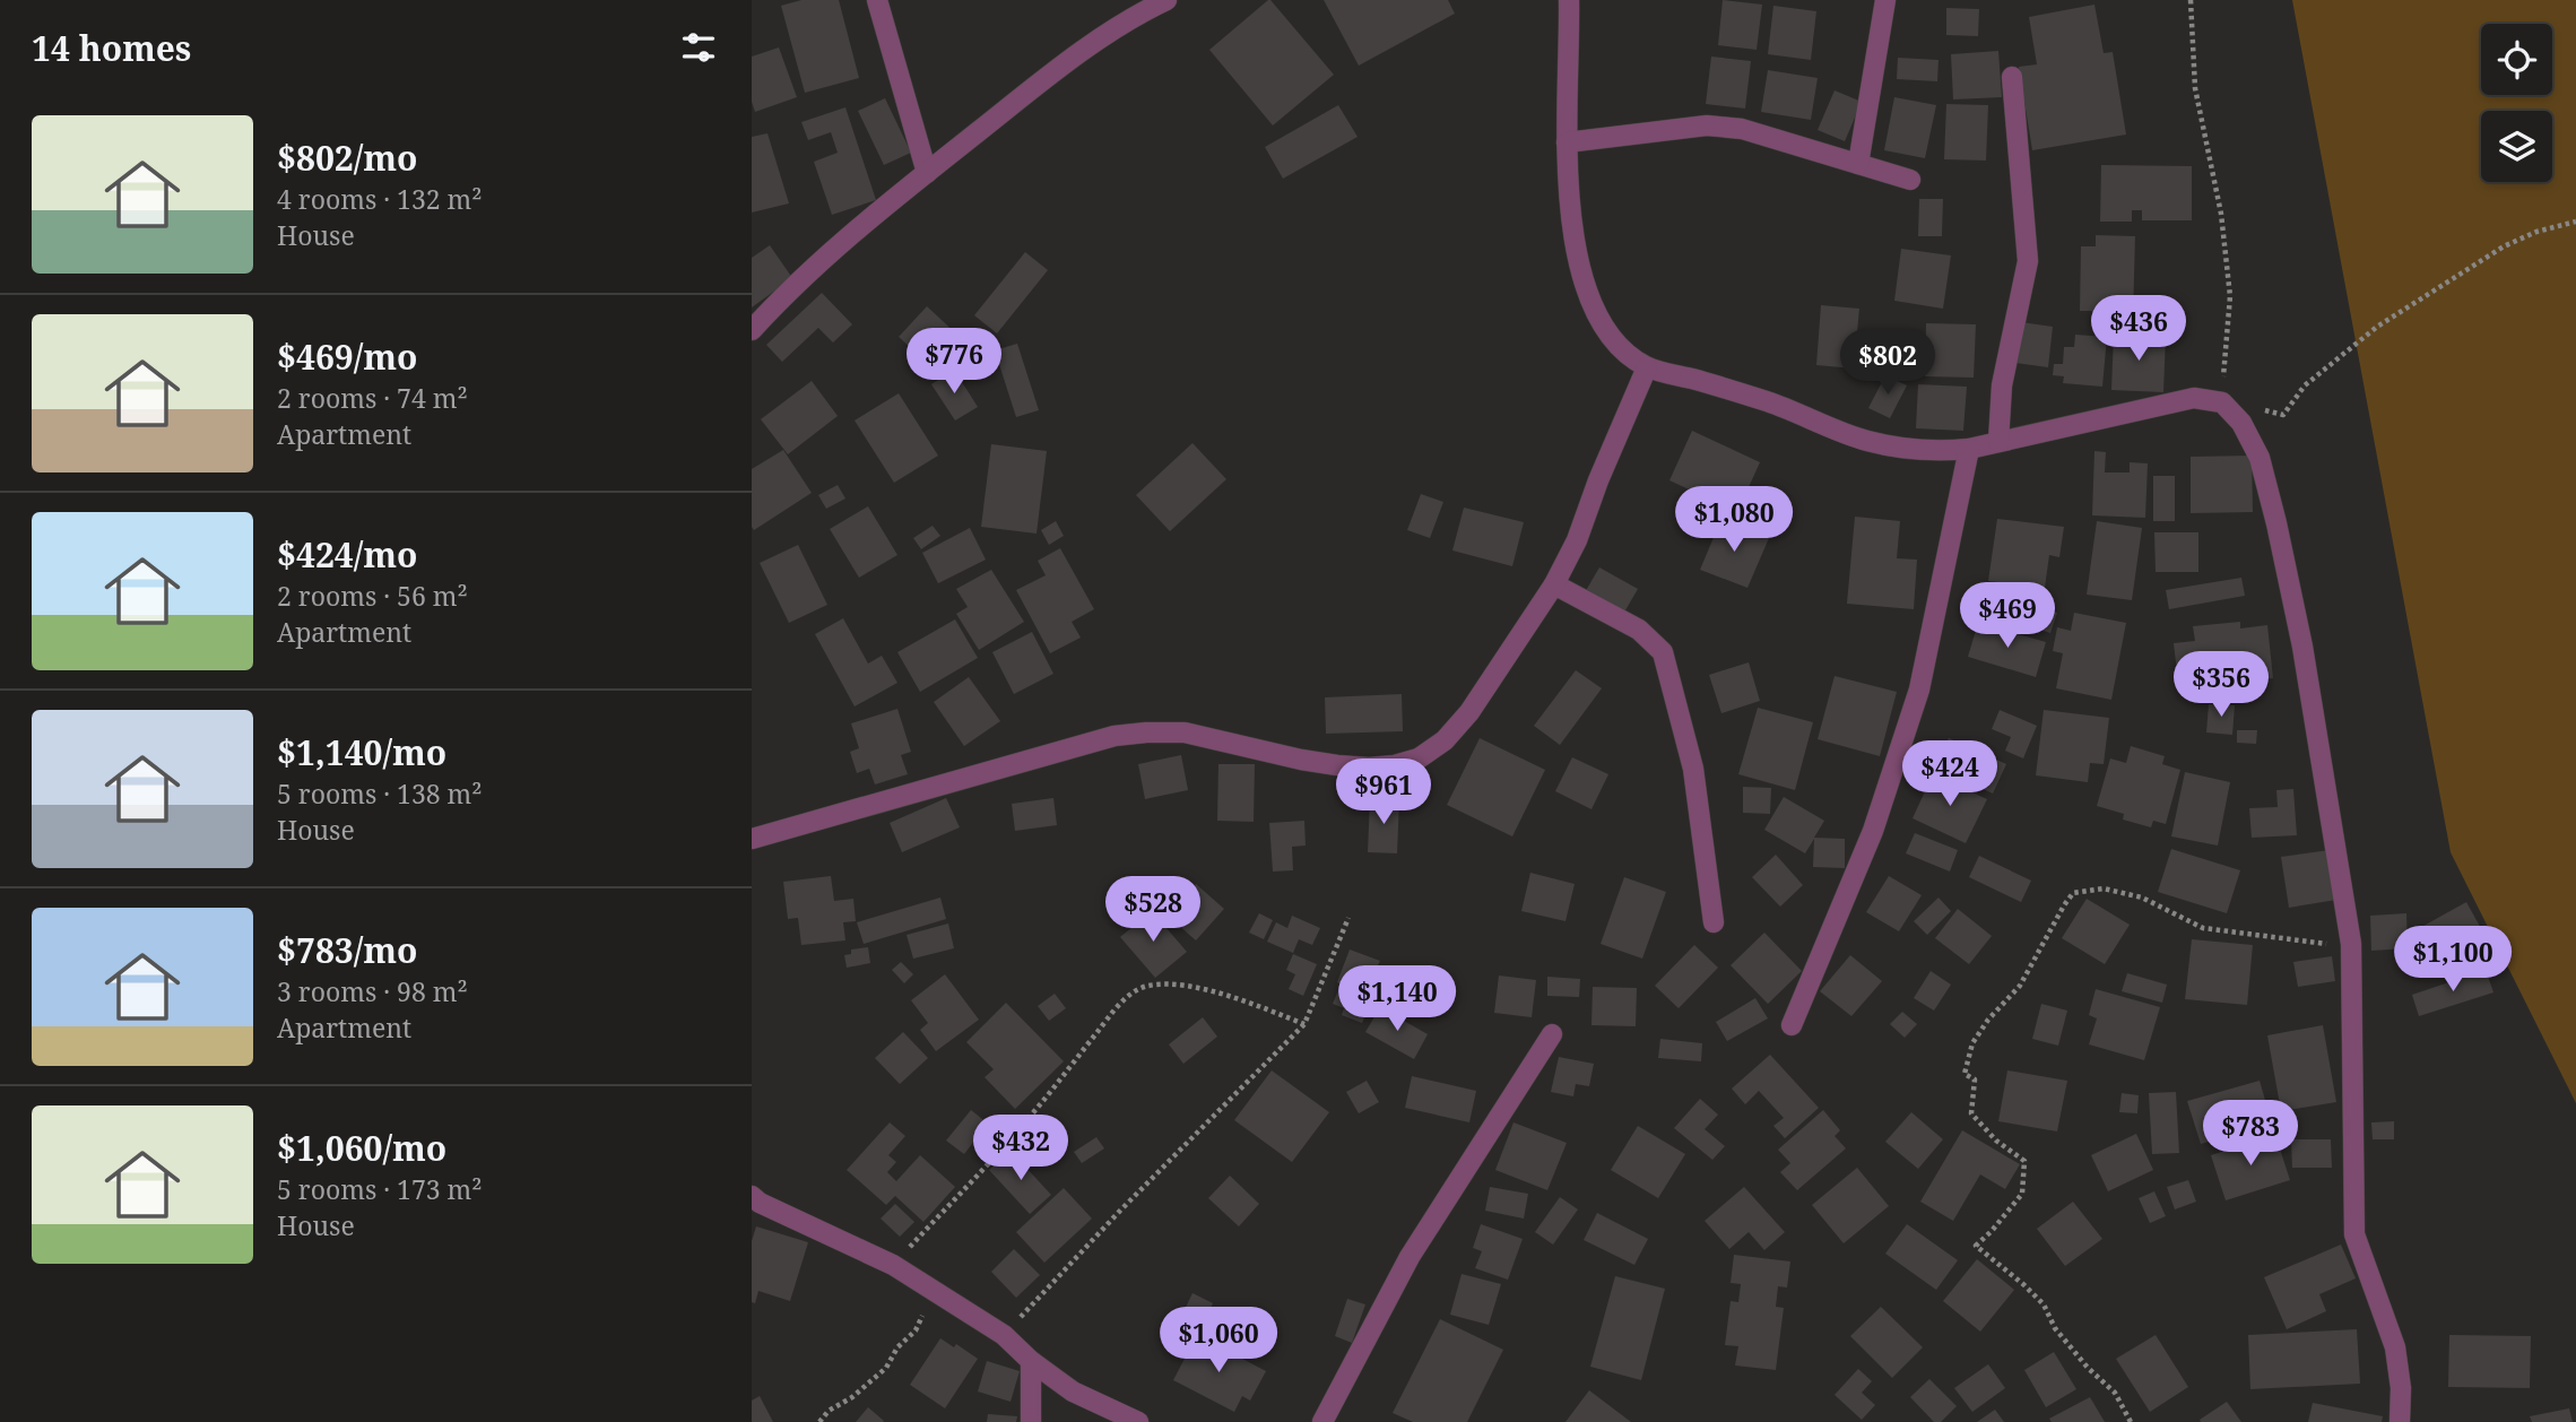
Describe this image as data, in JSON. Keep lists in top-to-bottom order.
{
  "page": {
    "heading": "14 homes",
    "list": [
      {
        "name": "$802/mo",
        "note": "4 rooms · 132 m² · House"
      },
      {
        "name": "$469/mo",
        "note": "2 rooms · 74 m² · Apartment"
      },
      {
        "name": "$424/mo",
        "note": "2 rooms · 56 m² · Apartment"
      },
      {
        "name": "$1,140/mo",
        "note": "5 rooms · 138 m² · House"
      },
      {
        "name": "$783/mo",
        "note": "3 rooms · 98 m² · Apartment"
      },
      {
        "name": "$1,060/mo",
        "note": "5 rooms · 173 m² · House"
      }
    ],
    "price": [
      "$436",
      "$776",
      "$802",
      "$1,080",
      "$469",
      "$356",
      "$424",
      "$961",
      "$528",
      "$1,100",
      "$1,140",
      "$783",
      "$432",
      "$1,060"
    ]
  }
}
